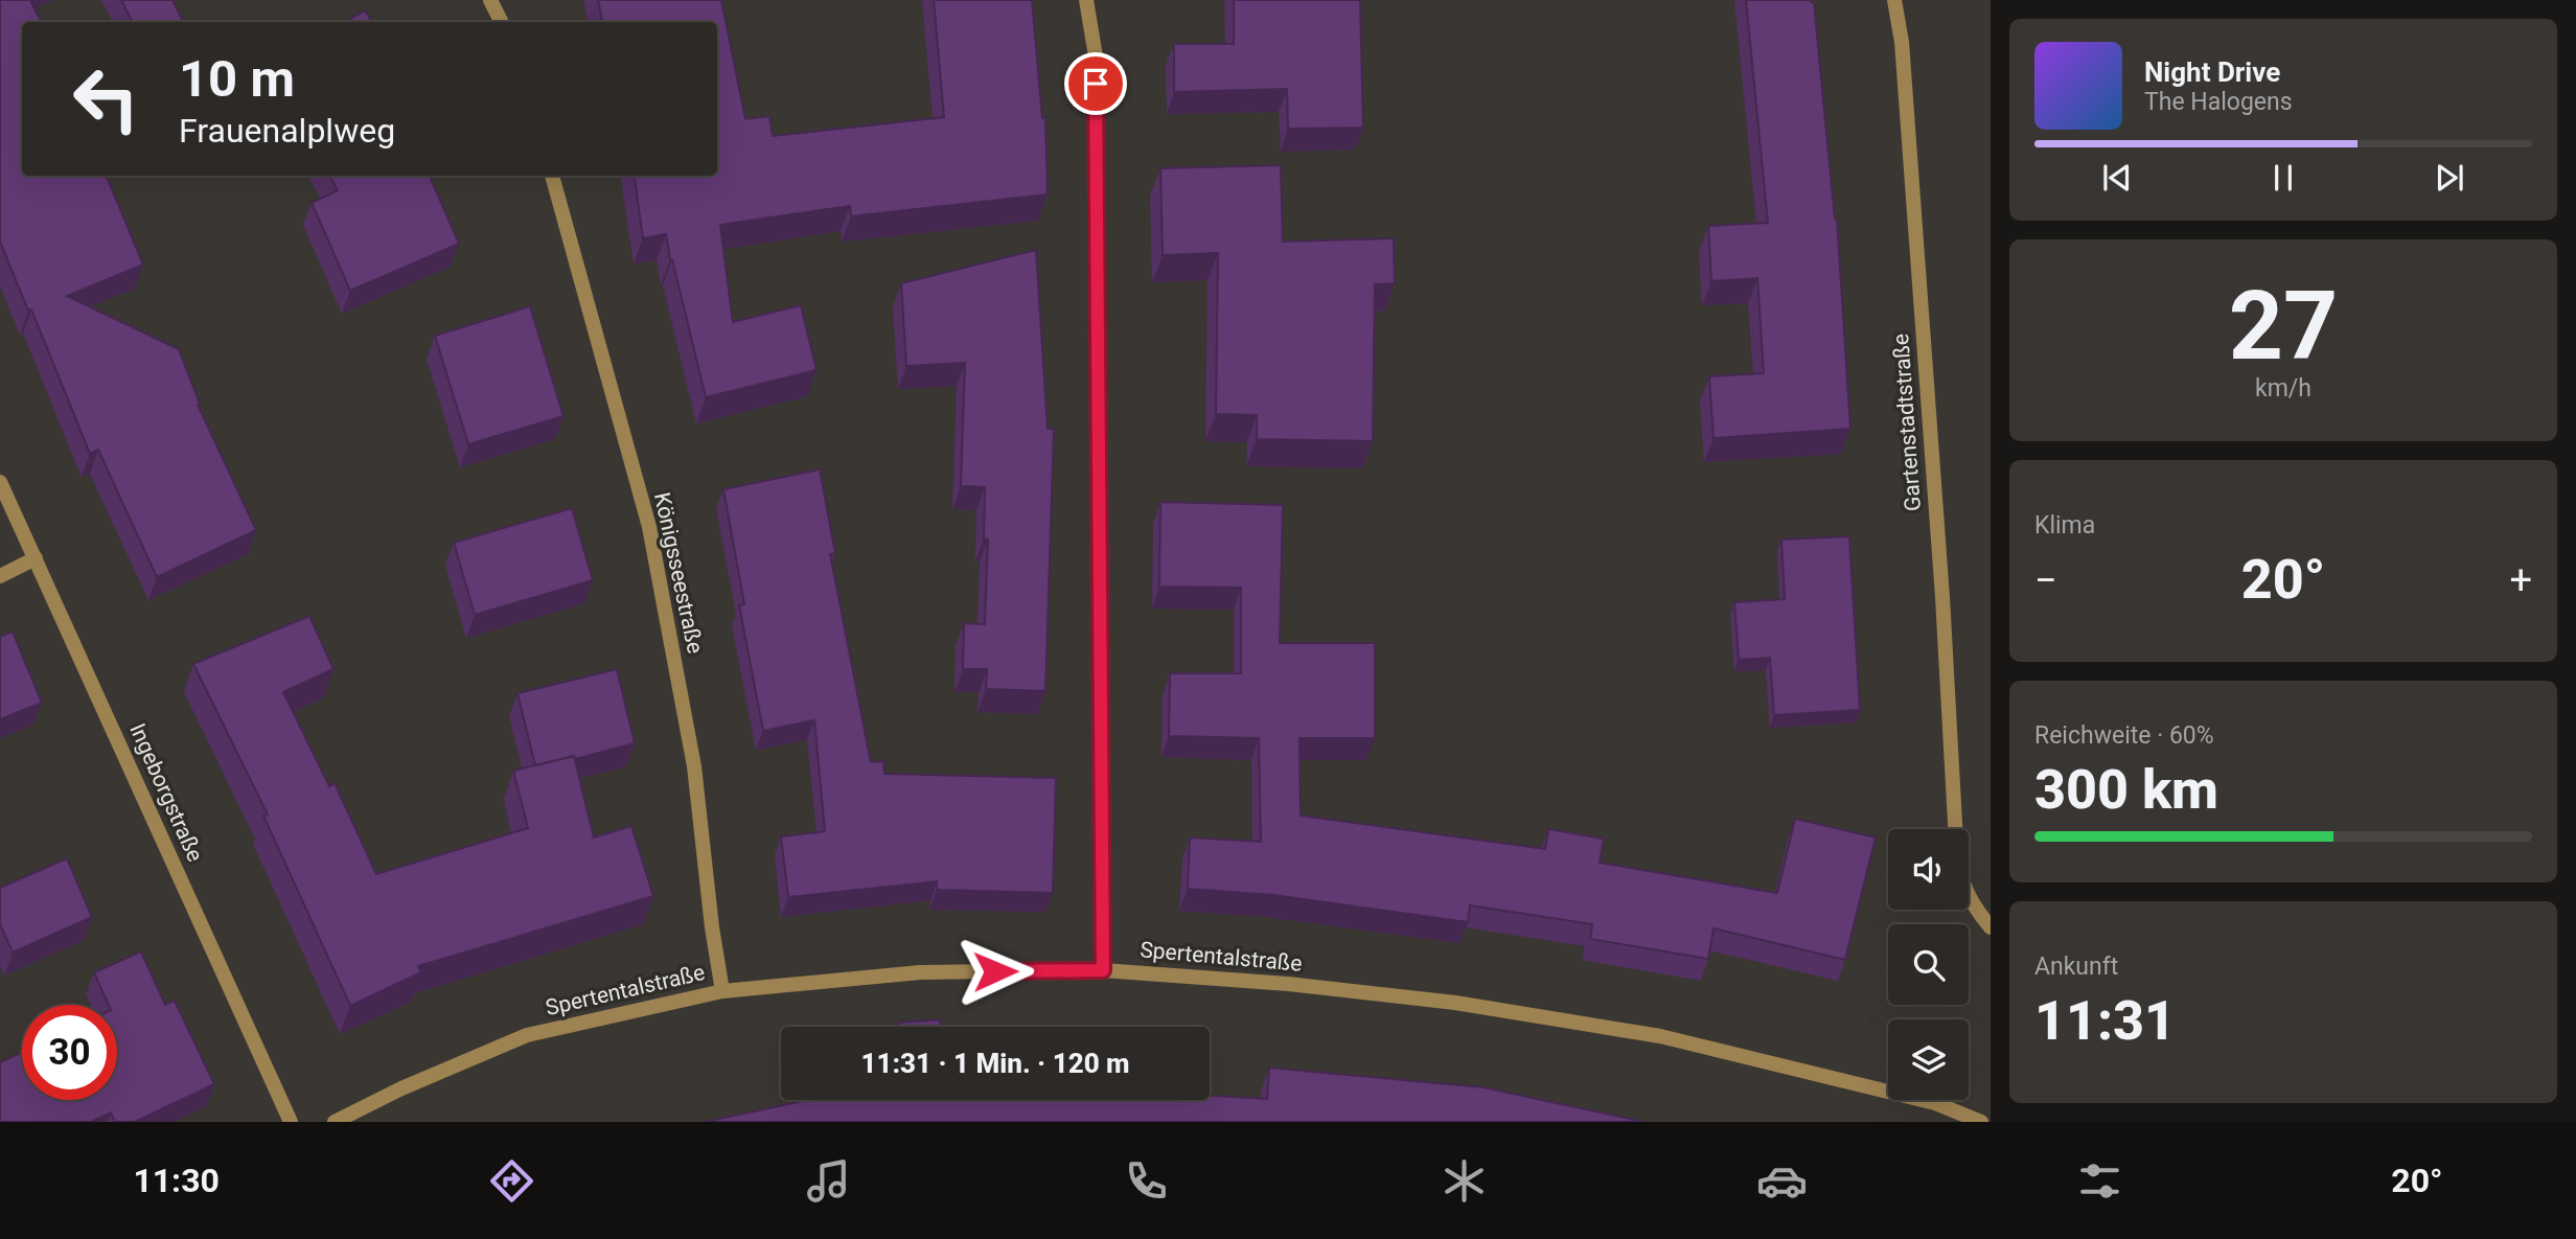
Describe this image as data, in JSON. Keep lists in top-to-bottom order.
{
  "streets": {
    "street": [
      "Gartenstadtstraße",
      "Königsseestraße",
      "Ingeborgstraße",
      "Spertentalstraße"
    ]
  },
  "crossings": [
    ["Königsseestraße", "Spertentalstraße"]
  ],
  "page": {
    "turn": ["10 m", "Frauenalplweg"],
    "song": ["Night Drive", "The Halogens"],
    "tile": [
      ["27", "km/h"],
      "Klima",
      ["Reichweite · 60%", "300 km"],
      ["Ankunft", "11:31"]
    ],
    "heat": ["−", "20°", "+"],
    "limit": "30",
    "trip": "11:31 · 1 Min. · 120 m",
    "tabs": ["11:30", "20°"]
  }
}
